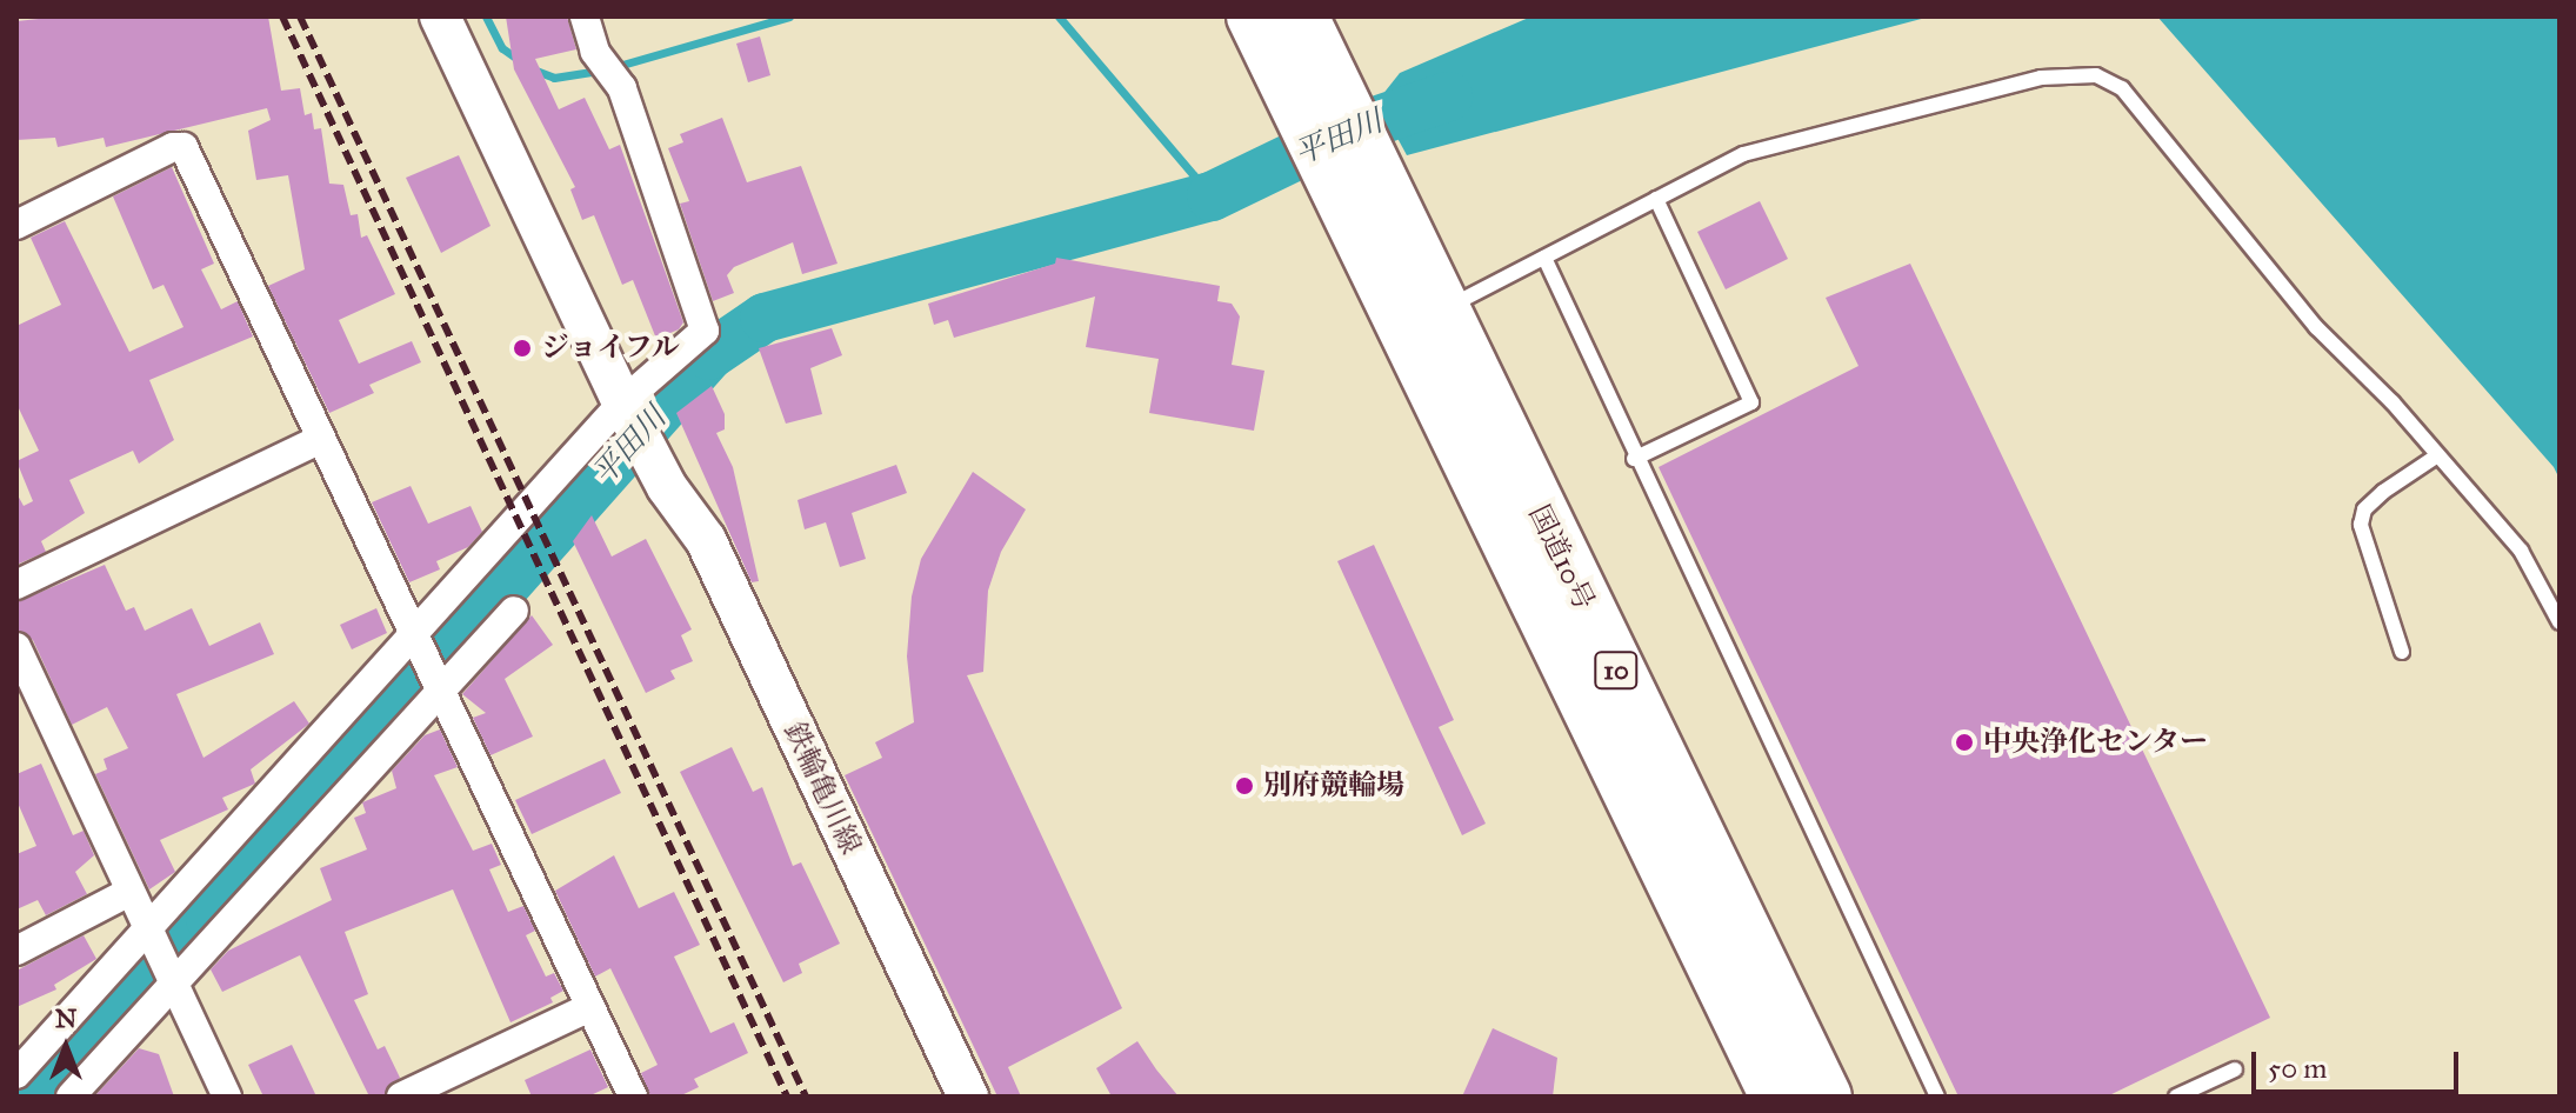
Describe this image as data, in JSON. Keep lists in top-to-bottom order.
{
  "streets": {
    "highway": ["国道10号", "10"],
    "main road": ["鉄輪亀川線"]
  },
  "water": ["平田川"],
  "places": ["ジョイフル", "中央浄化センター", "別府競輪場"],
  "scale_bar": "50 m",
  "north": "top"
}
